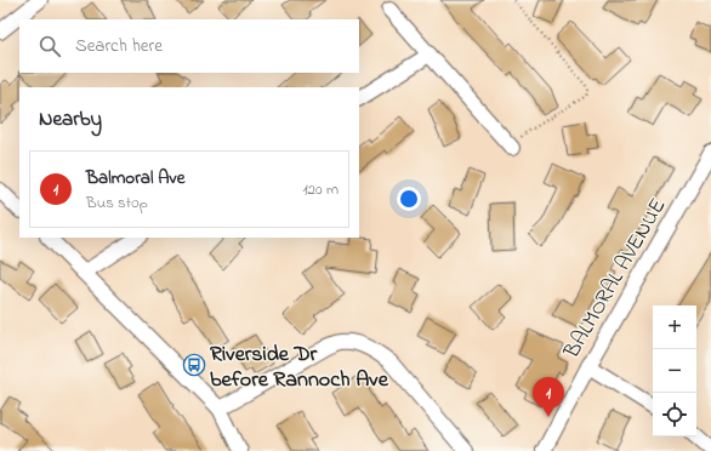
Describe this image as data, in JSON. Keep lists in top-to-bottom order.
{
  "streets": {
    "street": ["BALMORAL AVENUE"]
  },
  "places": {
    "bus stop": ["Riverside Dr before Rannoch Ave"]
  },
  "page": {
    "search": "Search here",
    "heading": "Nearby",
    "list": [
      {
        "mark": "1",
        "name": "Balmoral Ave",
        "note": "Bus stop",
        "value": "120 m"
      }
    ],
    "map_buttons": ["+", "−"],
    "pins": "1"
  }
}
